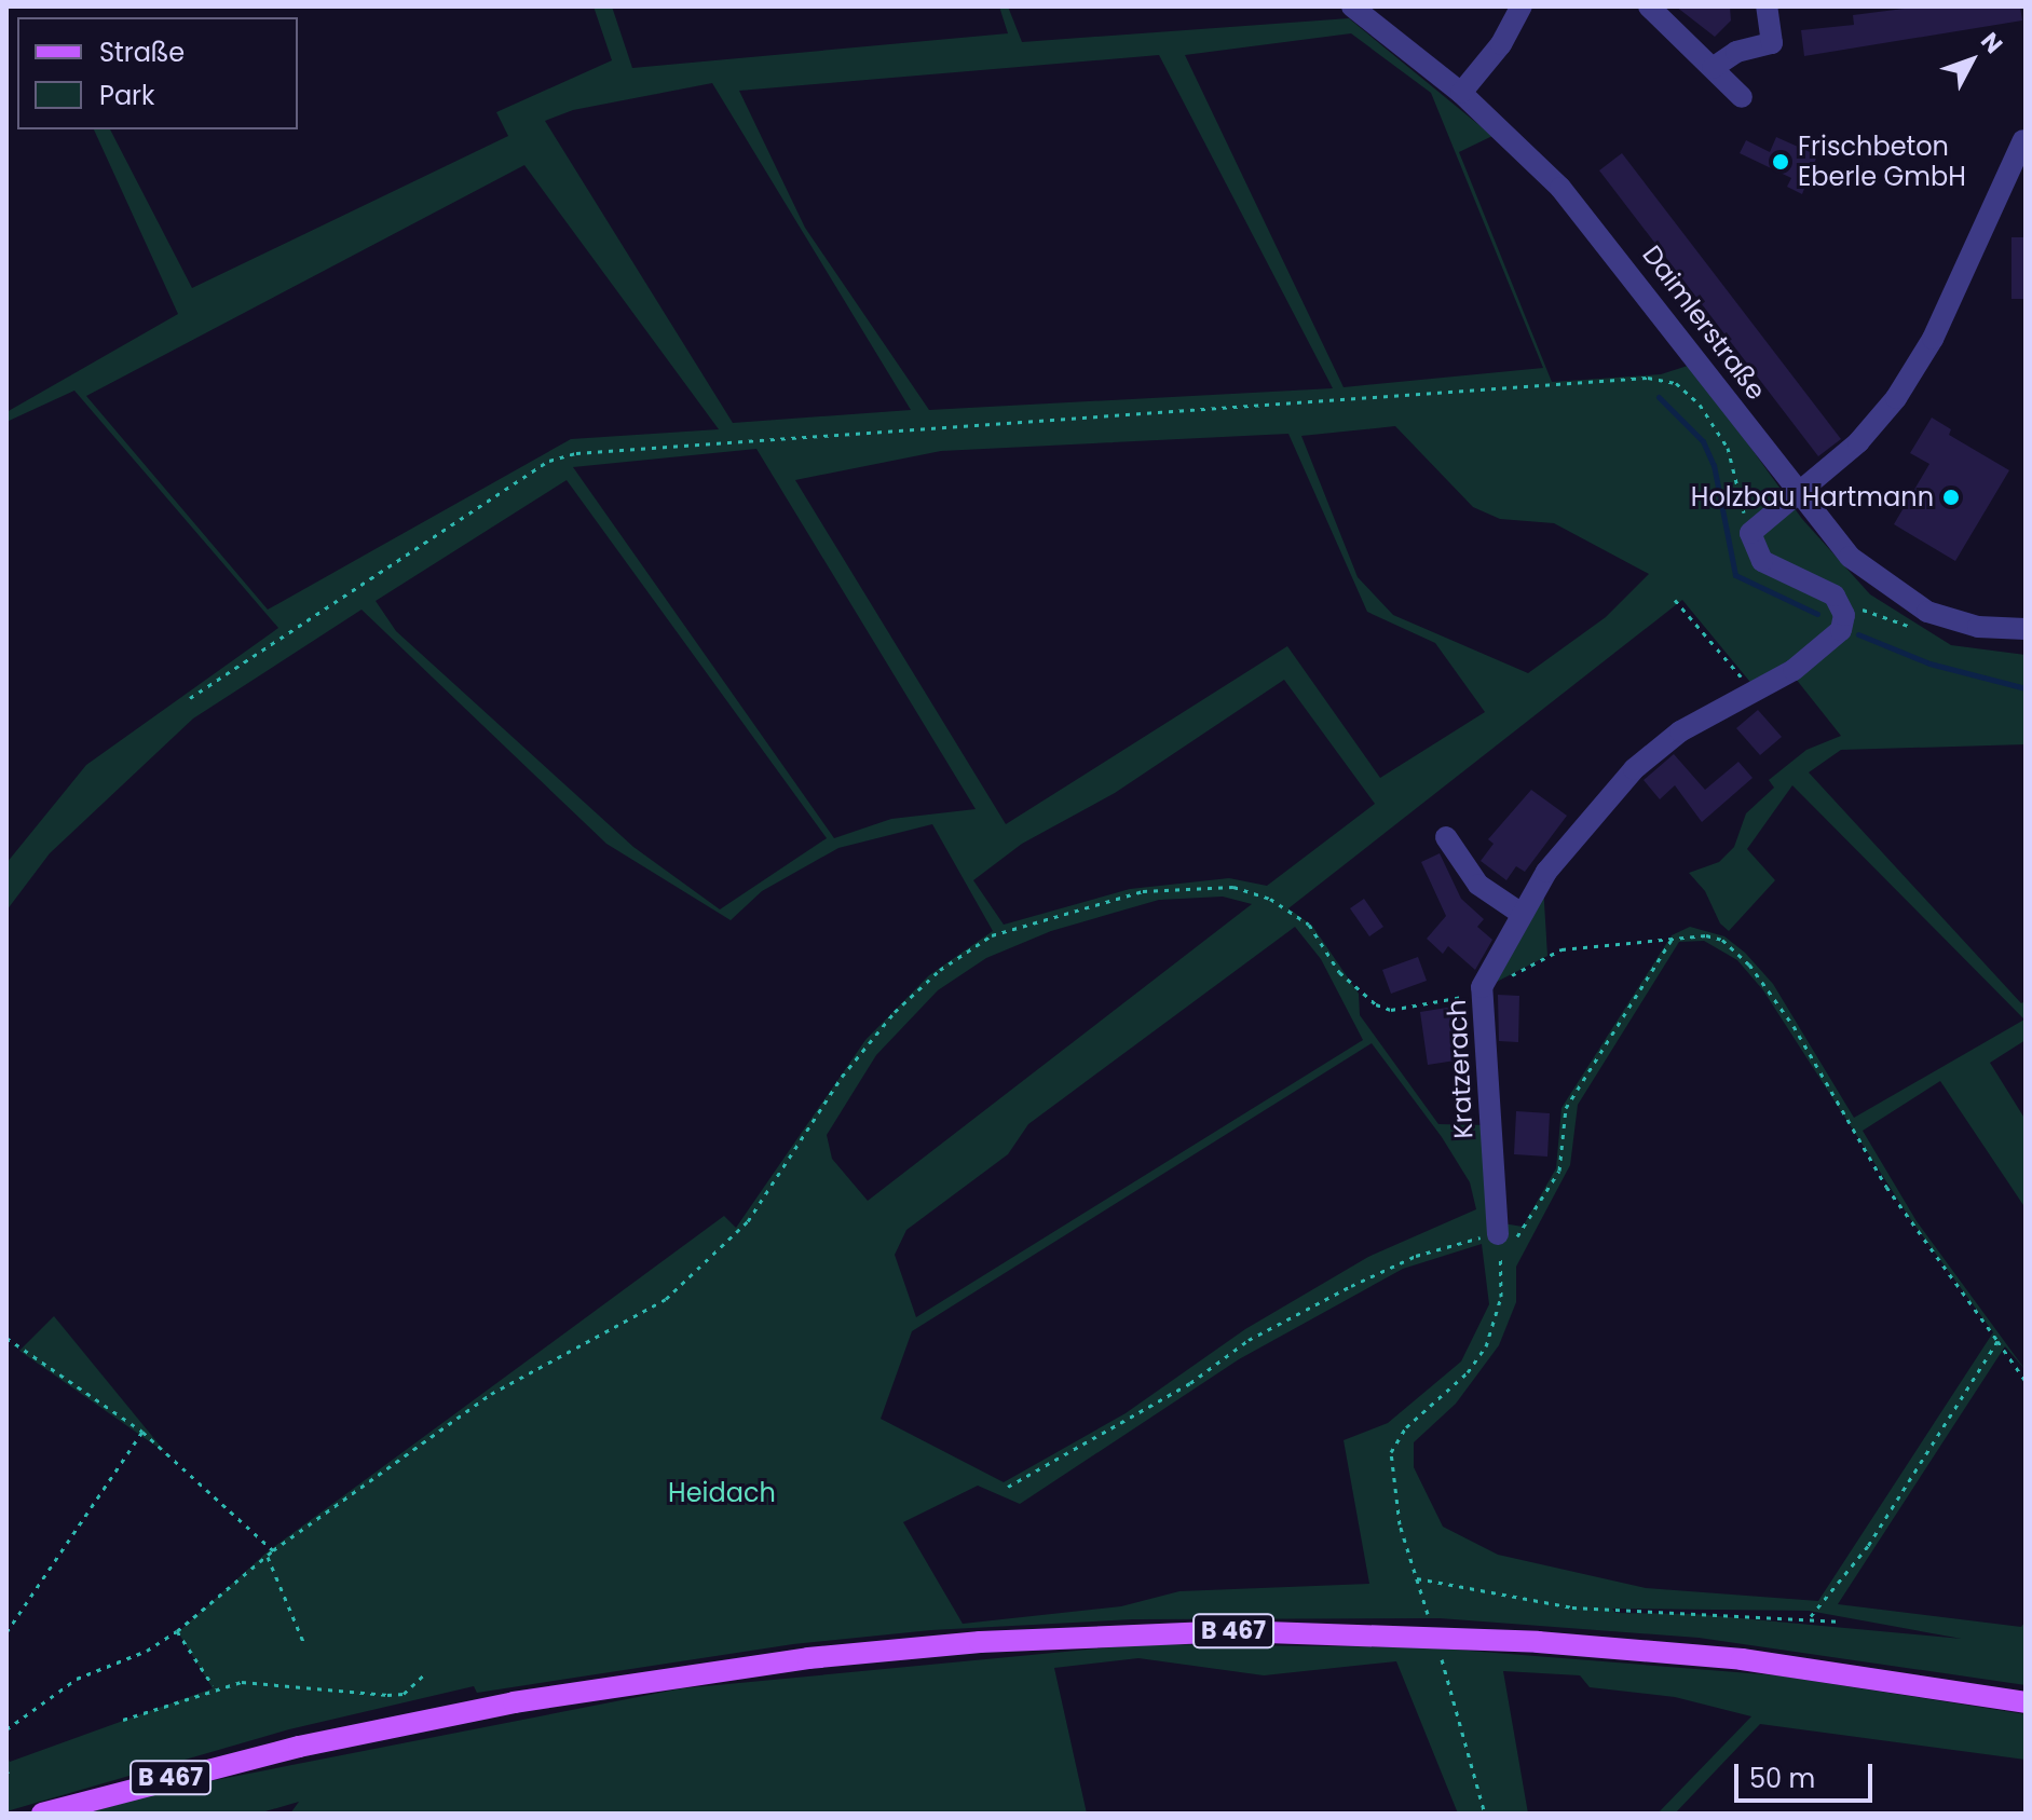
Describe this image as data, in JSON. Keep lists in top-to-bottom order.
{
  "streets": {
    "main road": ["B 467"],
    "street": ["Daimlerstraße", "Kratzerach"]
  },
  "parks": ["Heidach"],
  "places": ["Frischbeton Eberle GmbH", "Holzbau Hartmann"],
  "legend": ["Straße", "Park"],
  "scale_bar": "50 m",
  "north": "top right"
}
